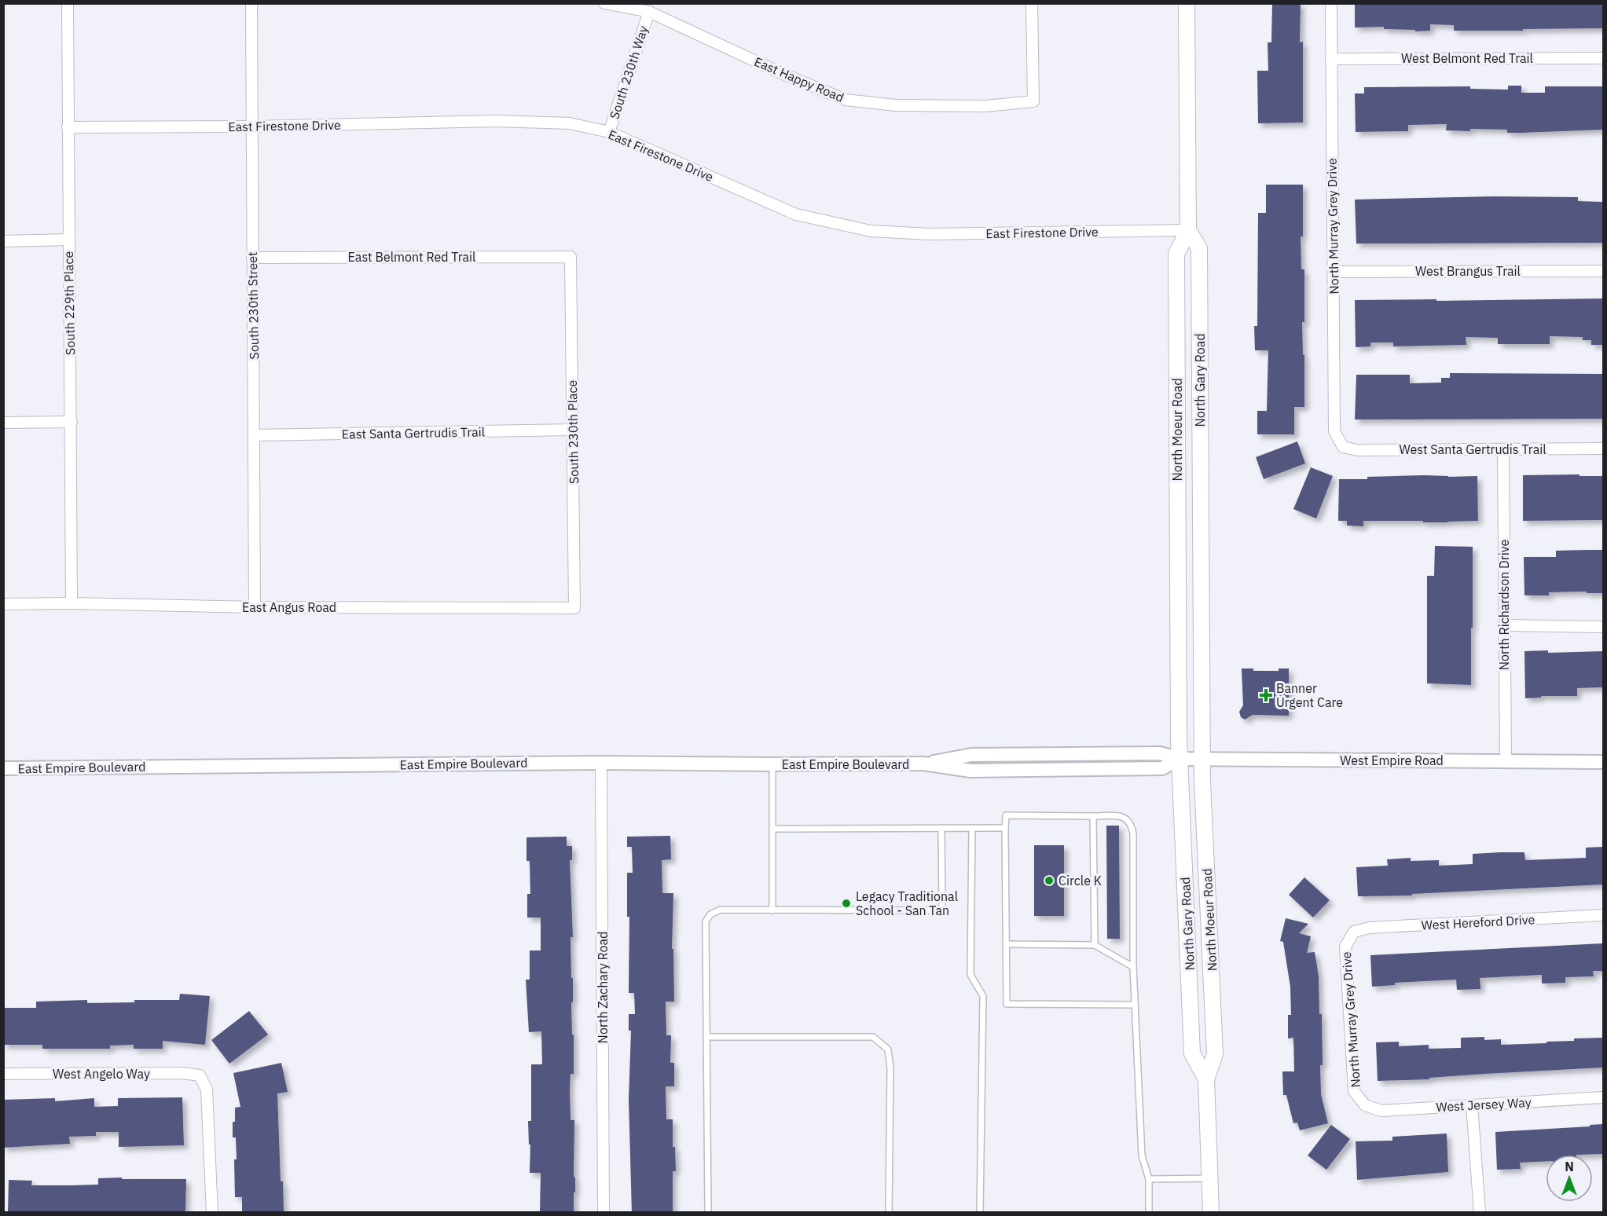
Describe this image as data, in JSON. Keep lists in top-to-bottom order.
{
  "streets": {
    "main road": ["North Gary Road", "North Moeur Road"],
    "street": [
      "West Belmont Red Trail",
      "South 230th Way",
      "East Happy Road",
      "East Firestone Drive",
      "North Murray Grey Drive",
      "East Belmont Red Trail",
      "West Brangus Trail",
      "South 229th Place",
      "South 230th Street",
      "South 230th Place",
      "East Santa Gertrudis Trail",
      "West Santa Gertrudis Trail",
      "North Richardson Drive",
      "East Angus Road",
      "West Empire Road",
      "East Empire Boulevard",
      "West Hereford Drive",
      "North Zachary Road",
      "West Angelo Way",
      "West Jersey Way"
    ]
  },
  "crossings": [
    ["West Belmont Red Trail", "North Murray Grey Drive"],
    ["South 230th Way", "East Happy Road"],
    ["South 230th Way", "East Firestone Drive"],
    ["East Firestone Drive", "South 229th Place"],
    ["East Firestone Drive", "South 230th Street"],
    ["East Firestone Drive", "North Gary Road"],
    ["East Firestone Drive", "North Moeur Road"],
    ["North Murray Grey Drive", "West Brangus Trail"],
    ["North Murray Grey Drive", "West Santa Gertrudis Trail"],
    ["North Murray Grey Drive", "West Hereford Drive"],
    ["North Murray Grey Drive", "West Jersey Way"],
    ["East Belmont Red Trail", "South 230th Street"],
    ["East Belmont Red Trail", "South 230th Place"],
    ["South 229th Place", "East Angus Road"],
    ["South 230th Street", "East Santa Gertrudis Trail"],
    ["South 230th Street", "East Angus Road"],
    ["North Gary Road", "North Moeur Road"],
    ["North Gary Road", "West Empire Road"],
    ["North Gary Road", "East Empire Boulevard"],
    ["North Moeur Road", "West Empire Road"],
    ["South 230th Place", "East Santa Gertrudis Trail"],
    ["South 230th Place", "East Angus Road"],
    ["West Santa Gertrudis Trail", "North Richardson Drive"],
    ["North Richardson Drive", "West Empire Road"],
    ["West Empire Road", "East Empire Boulevard"],
    ["East Empire Boulevard", "North Zachary Road"]
  ],
  "places": {
    "health": ["Banner Urgent Care"],
    "other": ["Circle K", "Legacy Traditional School - San Tan"]
  },
  "north": "top"
}
